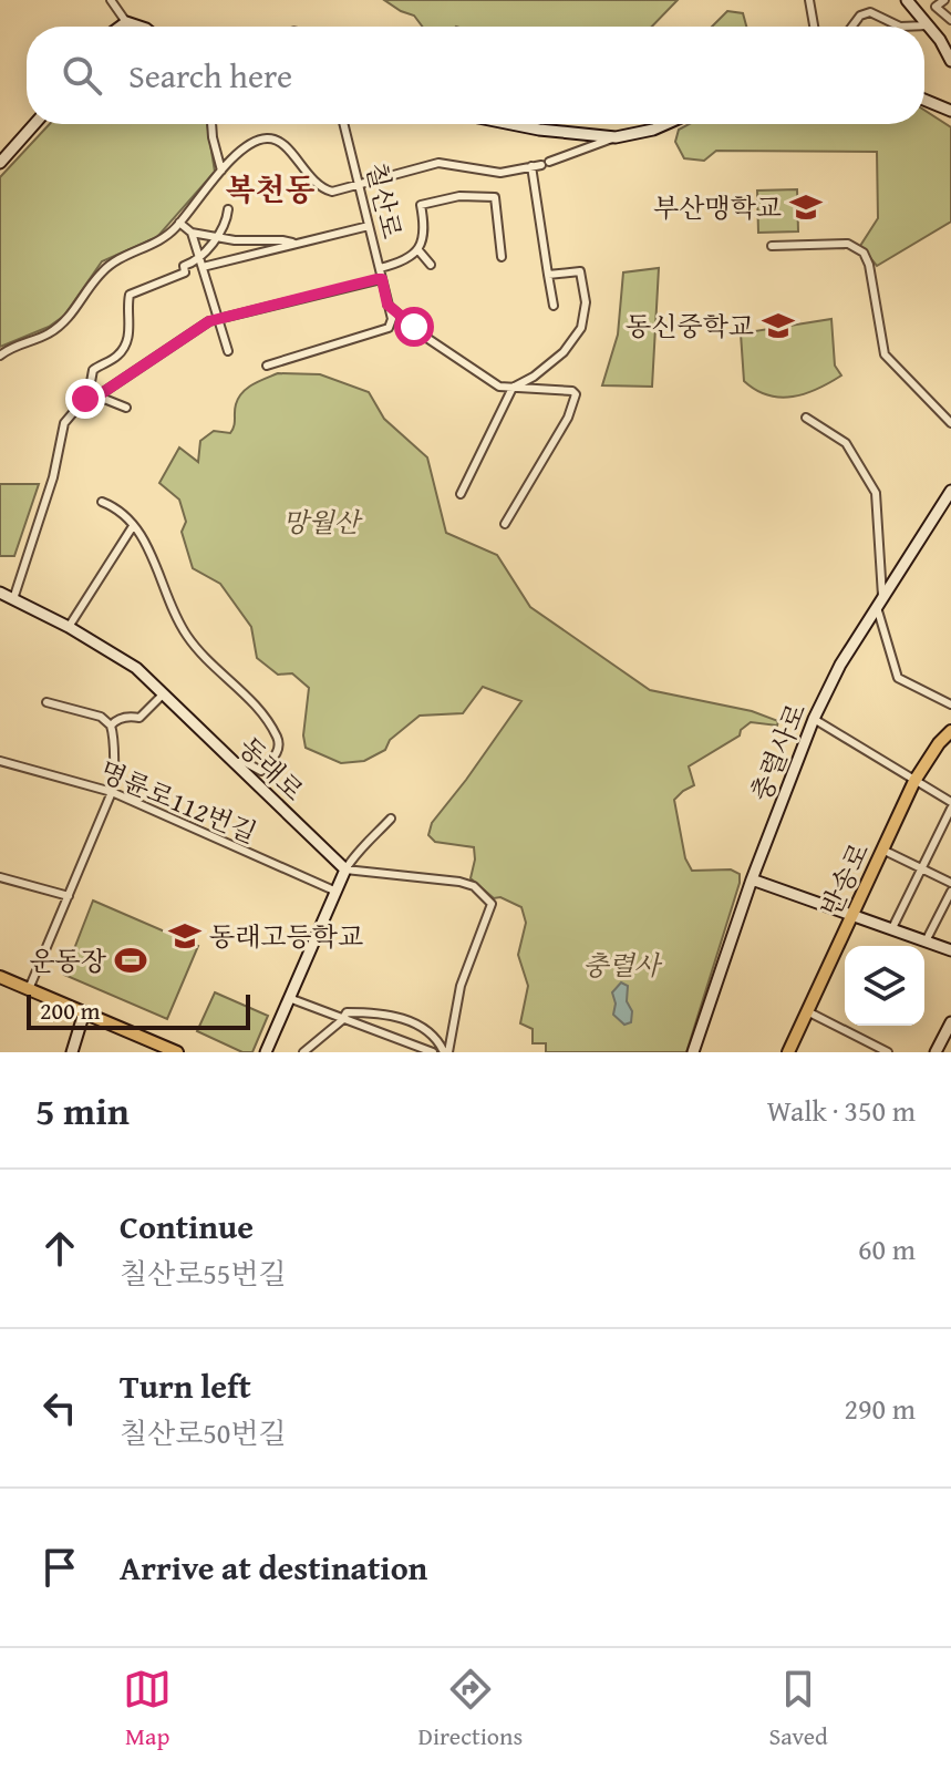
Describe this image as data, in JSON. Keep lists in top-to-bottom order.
{
  "streets": {
    "main road": ["반송로"],
    "street": [
      "칠산로",
      "충렬사로",
      "동래로",
      "명륜로112번길"
    ]
  },
  "districts": ["복천동"],
  "parks": ["망월산", "충렬사"],
  "places": {
    "school or university": ["부산맹학교", "동신중학교", "동래고등학교"],
    "sports": ["운동장"]
  },
  "scale_bar": "200 m",
  "page": {
    "search": "Search here",
    "scale": "200 m",
    "heading": ["5 min", "Walk · 350 m"],
    "list": [
      ["Continue", "칠산로55번길", "60 m"],
      ["Turn left", "칠산로50번길", "290 m"],
      "Arrive at destination"
    ],
    "nav": ["Map", "Directions", "Saved"]
  }
}
